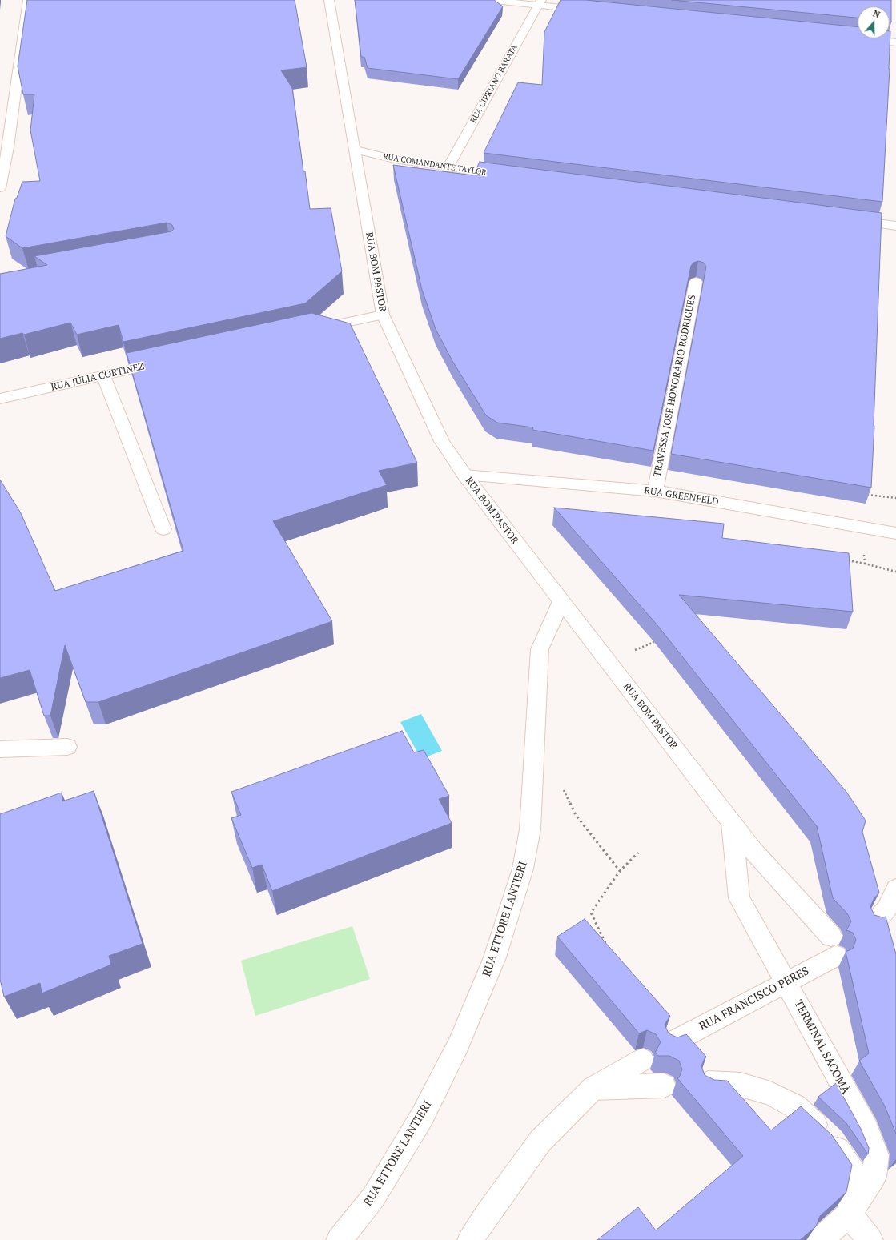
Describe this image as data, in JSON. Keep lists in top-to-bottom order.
{
  "streets": {
    "street": [
      "RUA CIPRIANO BARATA",
      "RUA COMANDANTE TAYLOR",
      "RUA BOM PASTOR",
      "RUA JÚLIA CORTINEZ",
      "TRAVESSA JOSÉ HONORÁRIO RODRIGUES",
      "RUA GREENFELD",
      "RUA ETTORE LANTIERI",
      "RUA FRANCISCO PERES",
      "TERMINAL SACOMÃ"
    ]
  },
  "crossings": [
    ["RUA CIPRIANO BARATA", "RUA COMANDANTE TAYLOR"],
    ["RUA COMANDANTE TAYLOR", "RUA BOM PASTOR"],
    ["RUA BOM PASTOR", "RUA GREENFELD"],
    ["RUA BOM PASTOR", "RUA ETTORE LANTIERI"],
    ["RUA BOM PASTOR", "RUA FRANCISCO PERES"],
    ["RUA BOM PASTOR", "TERMINAL SACOMÃ"],
    ["TRAVESSA JOSÉ HONORÁRIO RODRIGUES", "RUA GREENFELD"],
    ["RUA FRANCISCO PERES", "TERMINAL SACOMÃ"]
  ],
  "north": "top"
}
